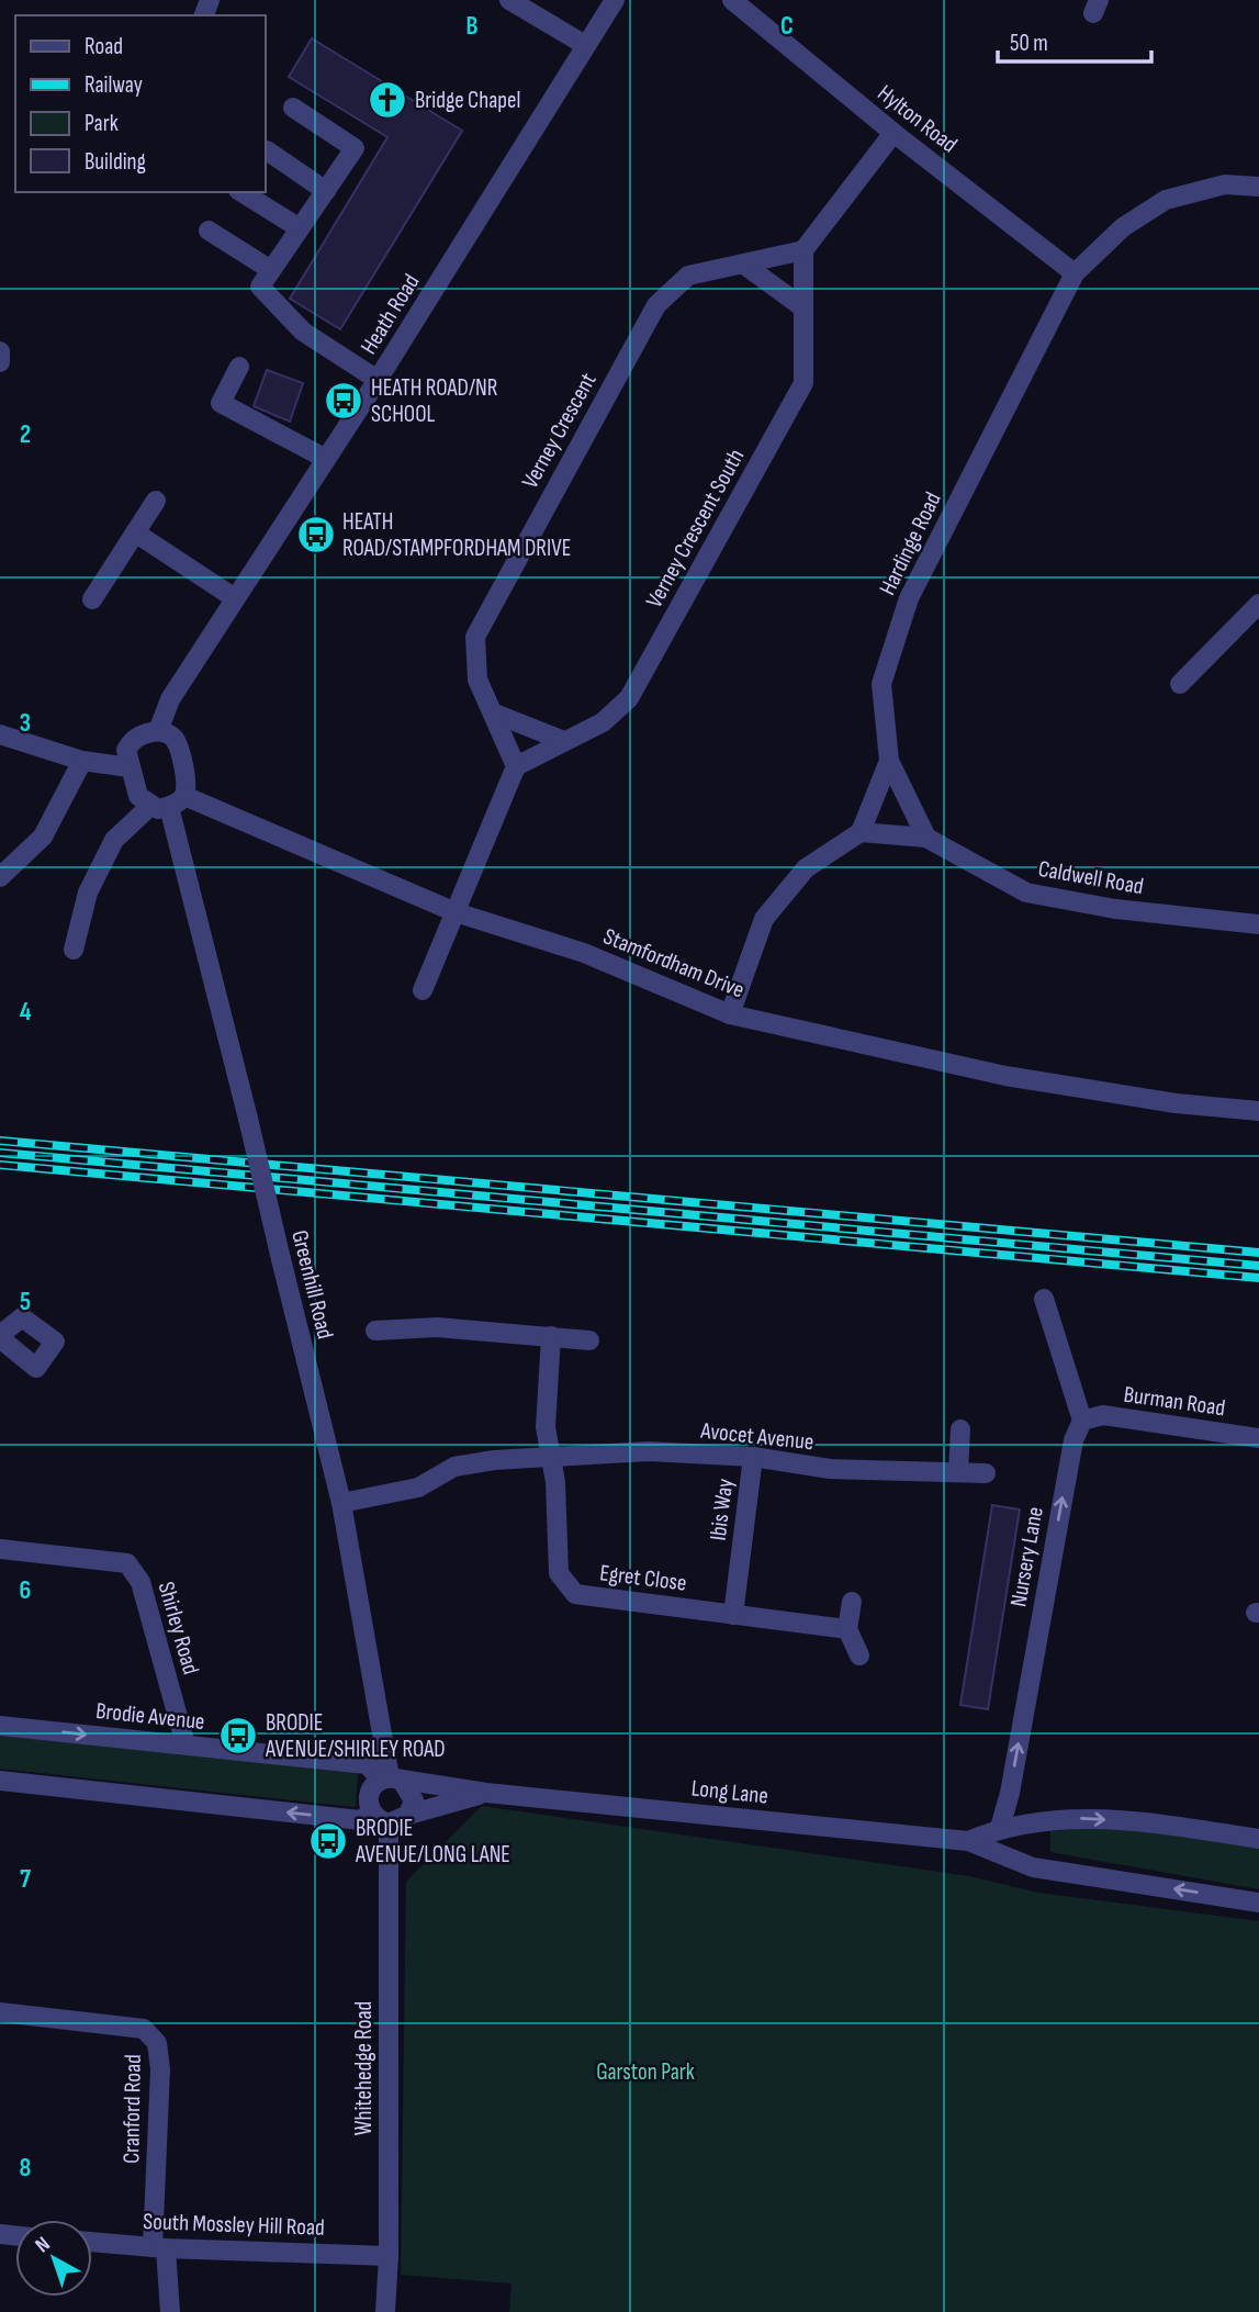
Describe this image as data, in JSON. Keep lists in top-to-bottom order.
{
  "streets": {
    "street": [
      "Hylton Road",
      "Heath Road",
      "Verney Crescent",
      "Verney Crescent South",
      "Hardinge Road",
      "Caldwell Road",
      "Stamfordham Drive",
      "Greenhill Road",
      "Burman Road",
      "Avocet Avenue",
      "Ibis Way",
      "Nursery Lane",
      "Egret Close",
      "Shirley Road",
      "Brodie Avenue",
      "Long Lane",
      "Whitehedge Road",
      "Cranford Road",
      "South Mossley Hill Road"
    ]
  },
  "crossings": [
    ["Hylton Road", "Hardinge Road"],
    ["Heath Road", "Stamfordham Drive"],
    ["Heath Road", "Greenhill Road"],
    ["Verney Crescent", "Verney Crescent South"],
    ["Hardinge Road", "Caldwell Road"],
    ["Stamfordham Drive", "Greenhill Road"],
    ["Greenhill Road", "Avocet Avenue"],
    ["Greenhill Road", "Brodie Avenue"],
    ["Greenhill Road", "Long Lane"],
    ["Greenhill Road", "Whitehedge Road"],
    ["Burman Road", "Nursery Lane"],
    ["Avocet Avenue", "Ibis Way"],
    ["Avocet Avenue", "Egret Close"],
    ["Ibis Way", "Egret Close"],
    ["Nursery Lane", "Long Lane"],
    ["Shirley Road", "Brodie Avenue"],
    ["Brodie Avenue", "Long Lane"],
    ["Brodie Avenue", "Whitehedge Road"],
    ["Long Lane", "Whitehedge Road"],
    ["Whitehedge Road", "South Mossley Hill Road"],
    ["Cranford Road", "South Mossley Hill Road"]
  ],
  "one_way": ["Nursery Lane"],
  "parks": ["Garston Park"],
  "places": {
    "church": ["Bridge Chapel"],
    "bus stop": [
      "HEATH ROAD/NR SCHOOL",
      "HEATH ROAD/STAMPFORDHAM DRIVE",
      "BRODIE AVENUE/SHIRLEY ROAD",
      "BRODIE AVENUE/LONG LANE"
    ]
  },
  "legend": [
    "Road",
    "Railway",
    "Park",
    "Building"
  ],
  "scale_bar": "50 m",
  "north": "top left",
  "grid": {
    "columns": ["B", "C"],
    "rows": [
      "2",
      "3",
      "4",
      "5",
      "6",
      "7",
      "8"
    ]
  }
}
